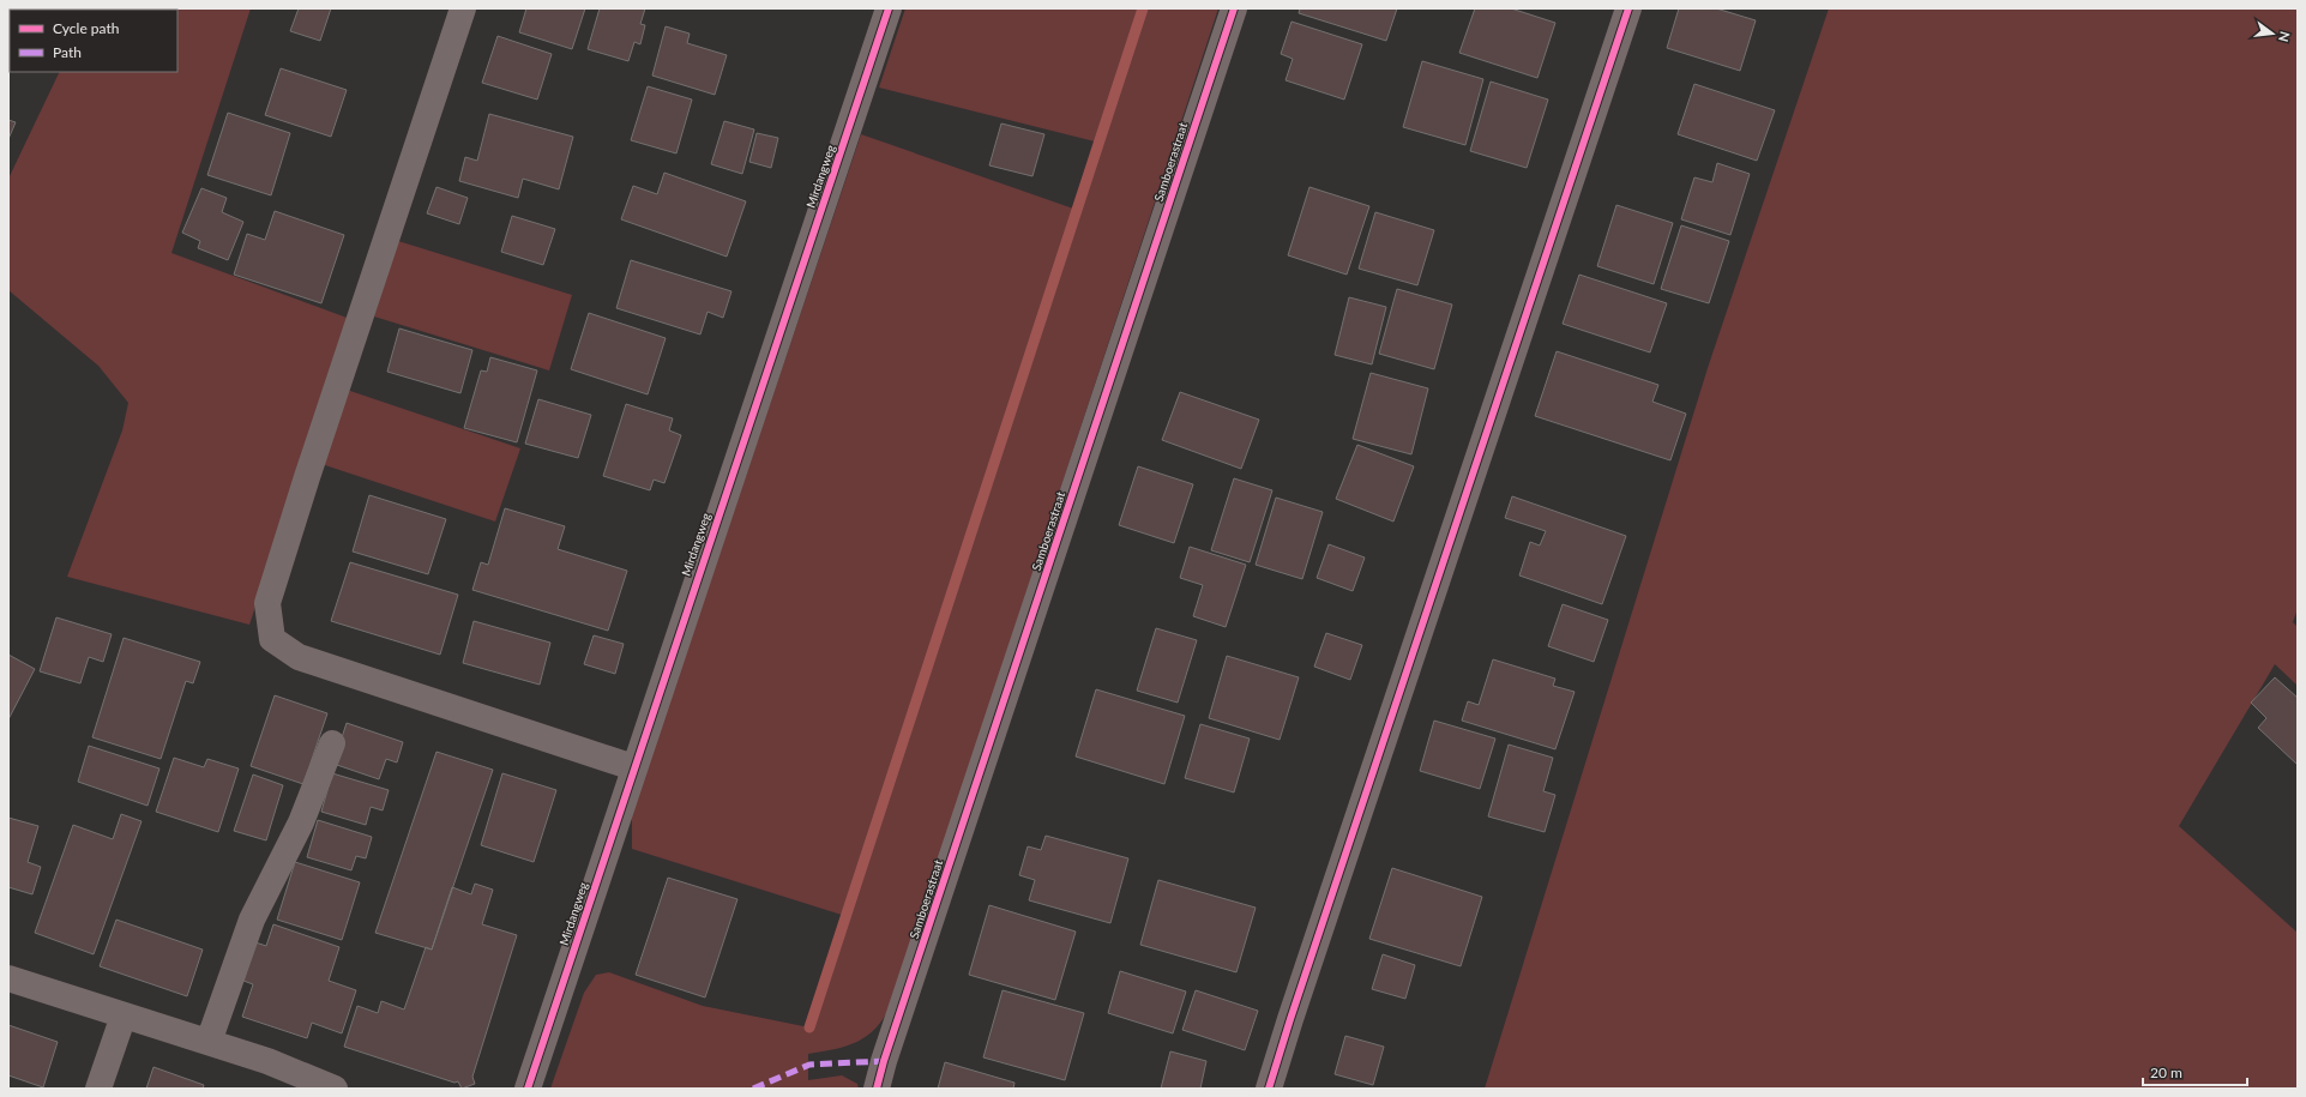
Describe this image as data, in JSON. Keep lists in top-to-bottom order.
{
  "streets": {
    "street": ["Samboerastraat", "Mirdangweg"]
  },
  "legend": ["Cycle path", "Path"],
  "scale_bar": "20 m",
  "north": "right"
}
